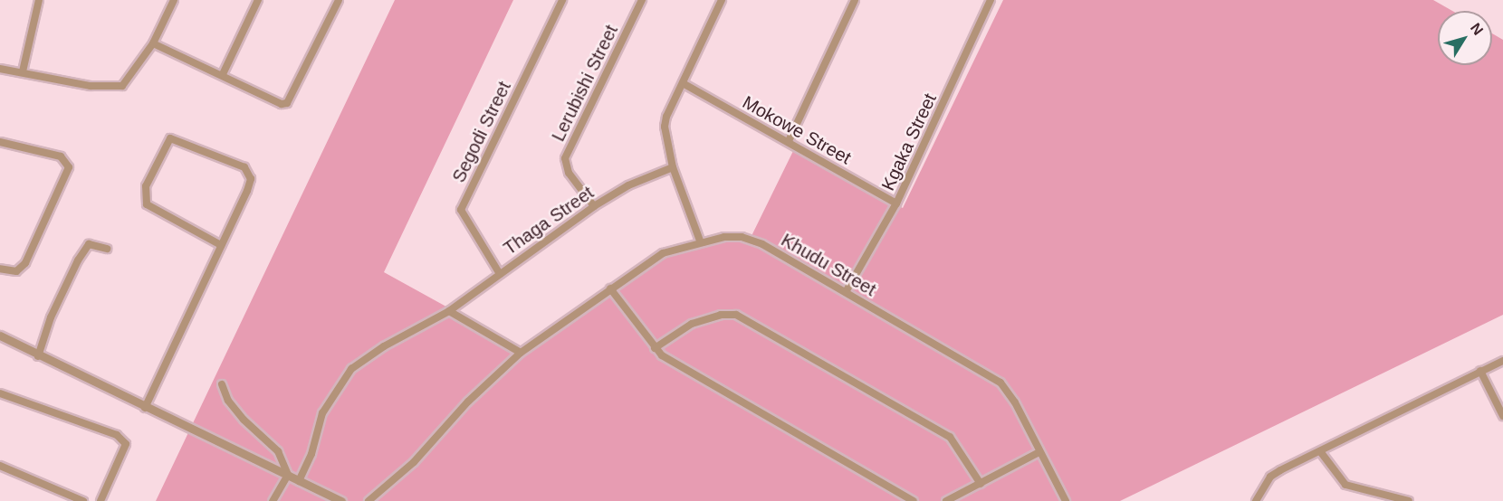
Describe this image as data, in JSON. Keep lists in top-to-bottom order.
{
  "streets": {
    "street": [
      "Lerubishi Street",
      "Mokowe Street",
      "Segodi Street",
      "Kgaka Street",
      "Thaga Street",
      "Khudu Street"
    ]
  },
  "crossings": [
    ["Lerubishi Street", "Thaga Street"],
    ["Mokowe Street", "Kgaka Street"],
    ["Segodi Street", "Thaga Street"],
    ["Kgaka Street", "Khudu Street"]
  ],
  "north": "top right"
}
